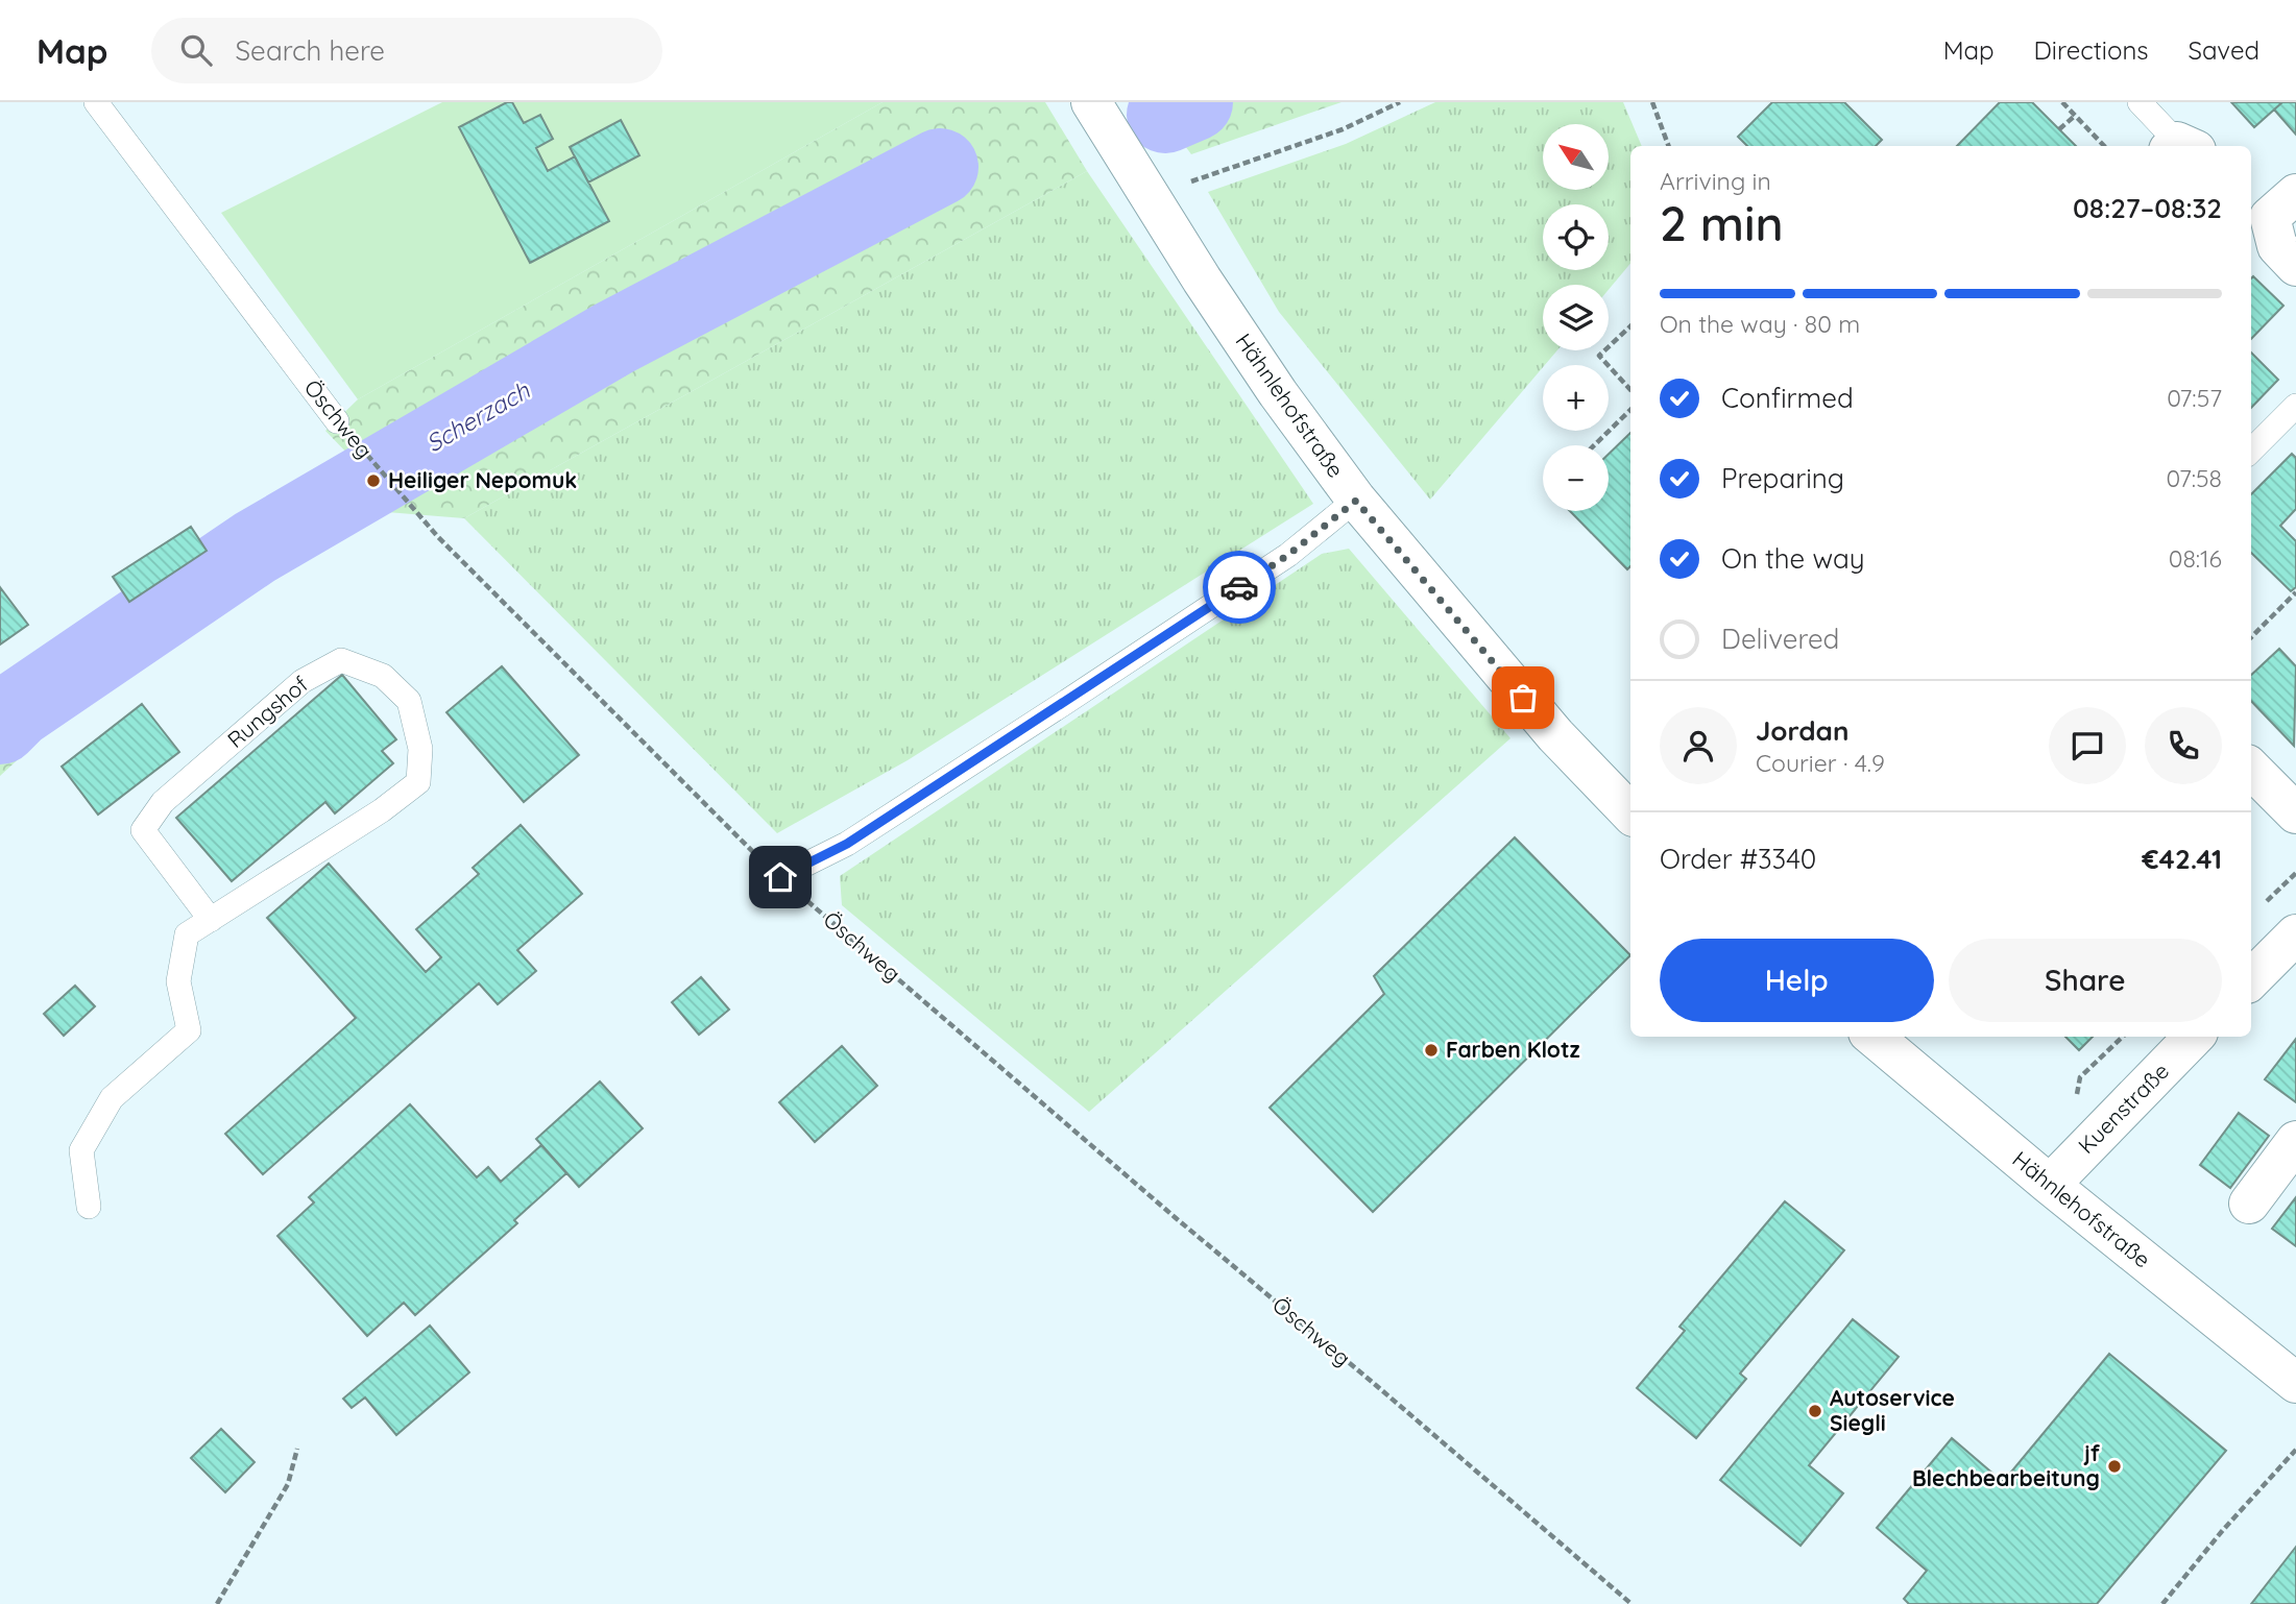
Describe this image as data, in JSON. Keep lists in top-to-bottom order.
{
  "streets": {
    "street": ["Hähnlehofstraße", "Kuenstraße"],
    "lane": ["Öschweg", "Rungshof"]
  },
  "crossings": [
    ["Hähnlehofstraße", "Kuenstraße"]
  ],
  "water": ["Scherzach"],
  "places": [
    "Heiliger Nepomuk",
    "Farben Klotz",
    "Autoservice Siegli",
    "jf Blechbearbeitung"
  ],
  "north": "top left",
  "page": {
    "header": "Map",
    "search": "Search here",
    "nav": ["Map", "Directions", "Saved"],
    "map_buttons": ["+", "−"],
    "heading": ["2 min", "Arriving in", "08:27–08:32"],
    "panel": [
      "Jordan",
      "Courier · 4.9",
      "Order #3340",
      "€42.41"
    ],
    "bar": "On the way · 80 m",
    "list": [
      ["Confirmed", "07:57"],
      ["Preparing", "07:58"],
      ["On the way", "08:16"],
      "Delivered"
    ],
    "buttons": ["Help", "Share"]
  }
}
